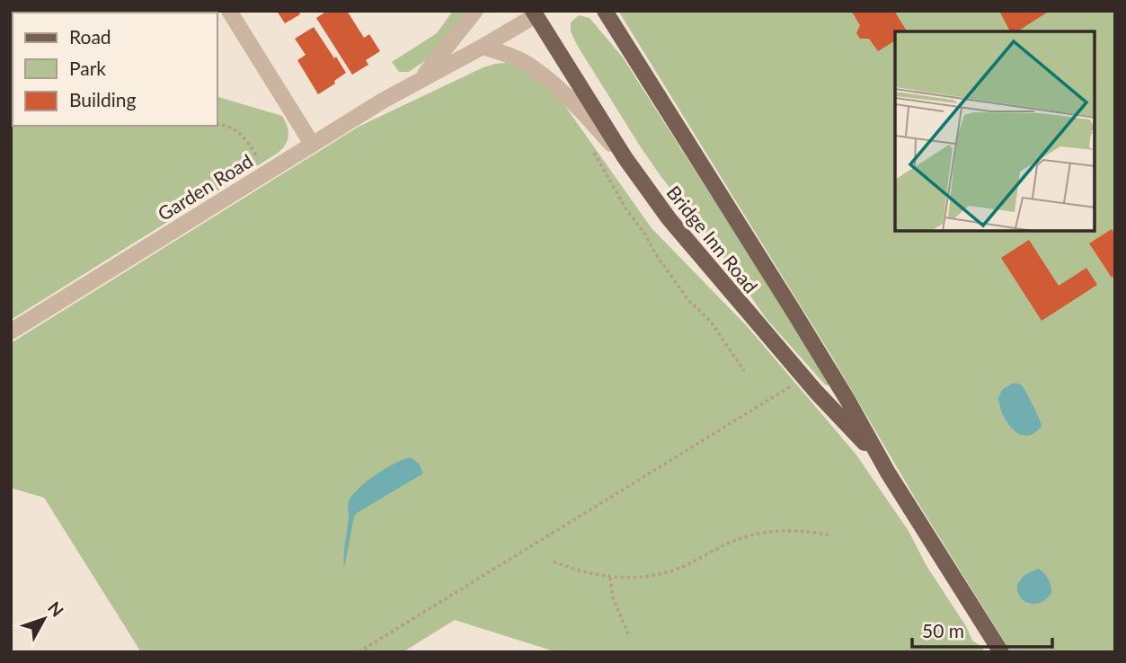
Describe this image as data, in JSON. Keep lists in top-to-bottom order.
{
  "streets": {
    "main road": ["Bridge Inn Road"],
    "street": ["Garden Road"]
  },
  "crossings": [
    ["Garden Road", "Bridge Inn Road"]
  ],
  "legend": ["Road", "Park", "Building"],
  "scale_bar": "50 m",
  "north": "top right"
}
